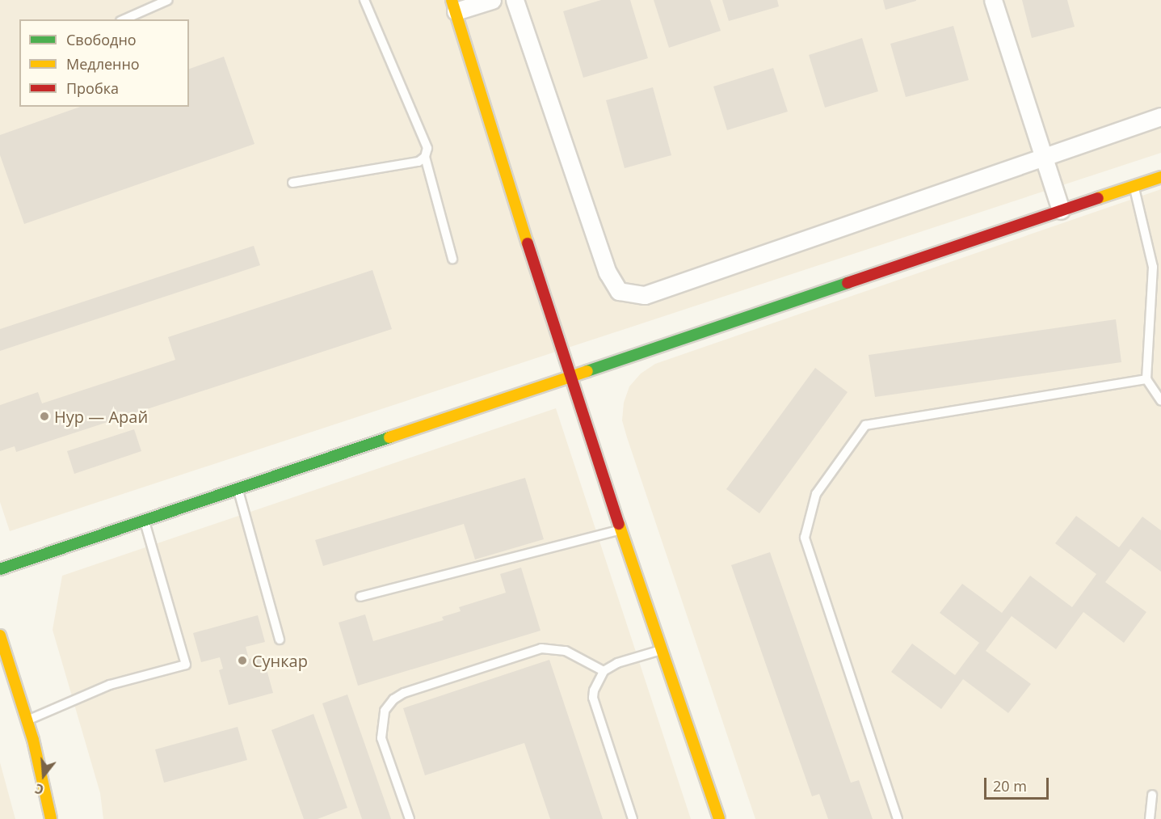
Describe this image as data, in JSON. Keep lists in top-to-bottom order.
{
  "places": ["Нур — Арай", "Сункар"],
  "legend": ["Свободно", "Медленно", "Пробка"],
  "scale_bar": "20 m",
  "north": "bottom"
}
